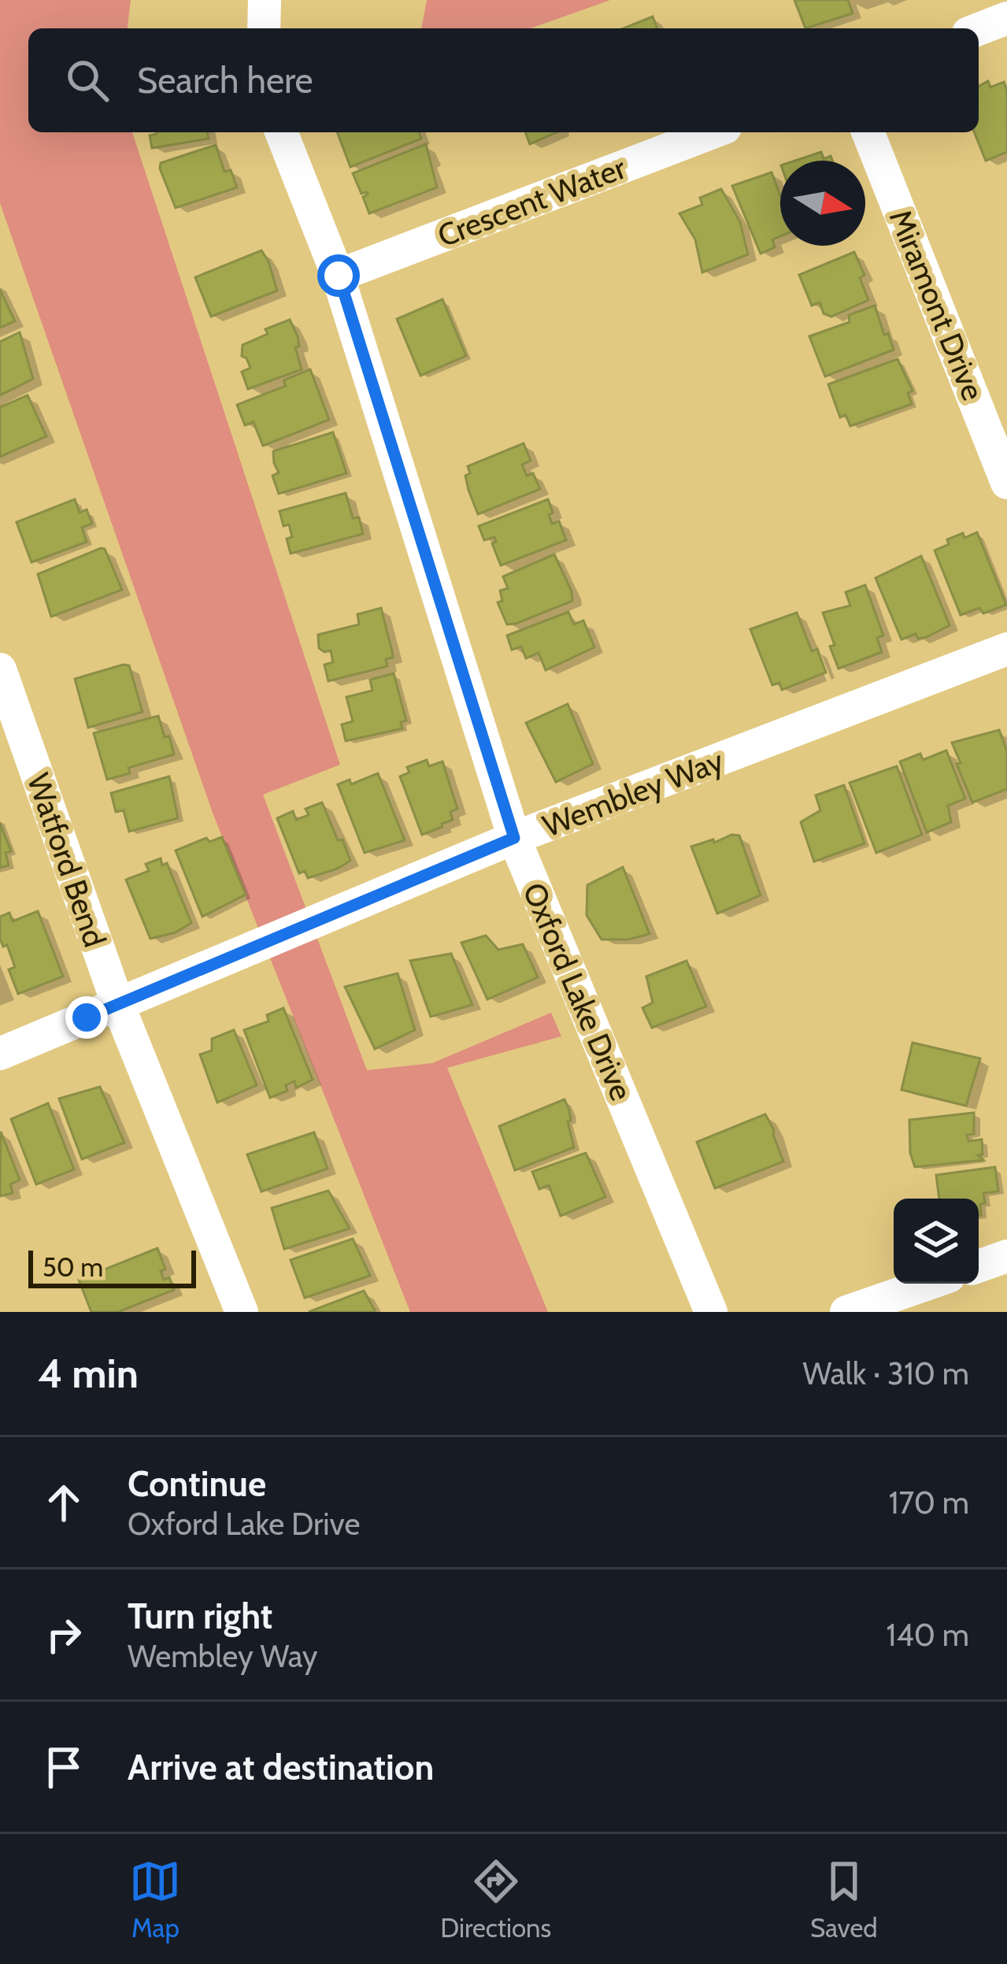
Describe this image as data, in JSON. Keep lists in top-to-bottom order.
{
  "streets": {
    "street": [
      "Crescent Water",
      "Miramont Drive",
      "Wembley Way",
      "Watford Bend",
      "Oxford Lake Drive"
    ]
  },
  "crossings": [
    ["Crescent Water", "Oxford Lake Drive"],
    ["Wembley Way", "Watford Bend"],
    ["Wembley Way", "Oxford Lake Drive"]
  ],
  "scale_bar": "50 m",
  "north": "right",
  "page": {
    "search": "Search here",
    "scale": "50 m",
    "heading": ["4 min", "Walk · 310 m"],
    "list": [
      ["Continue", "Oxford Lake Drive", "170 m"],
      ["Turn right", "Wembley Way", "140 m"],
      "Arrive at destination"
    ],
    "nav": ["Map", "Directions", "Saved"]
  }
}
